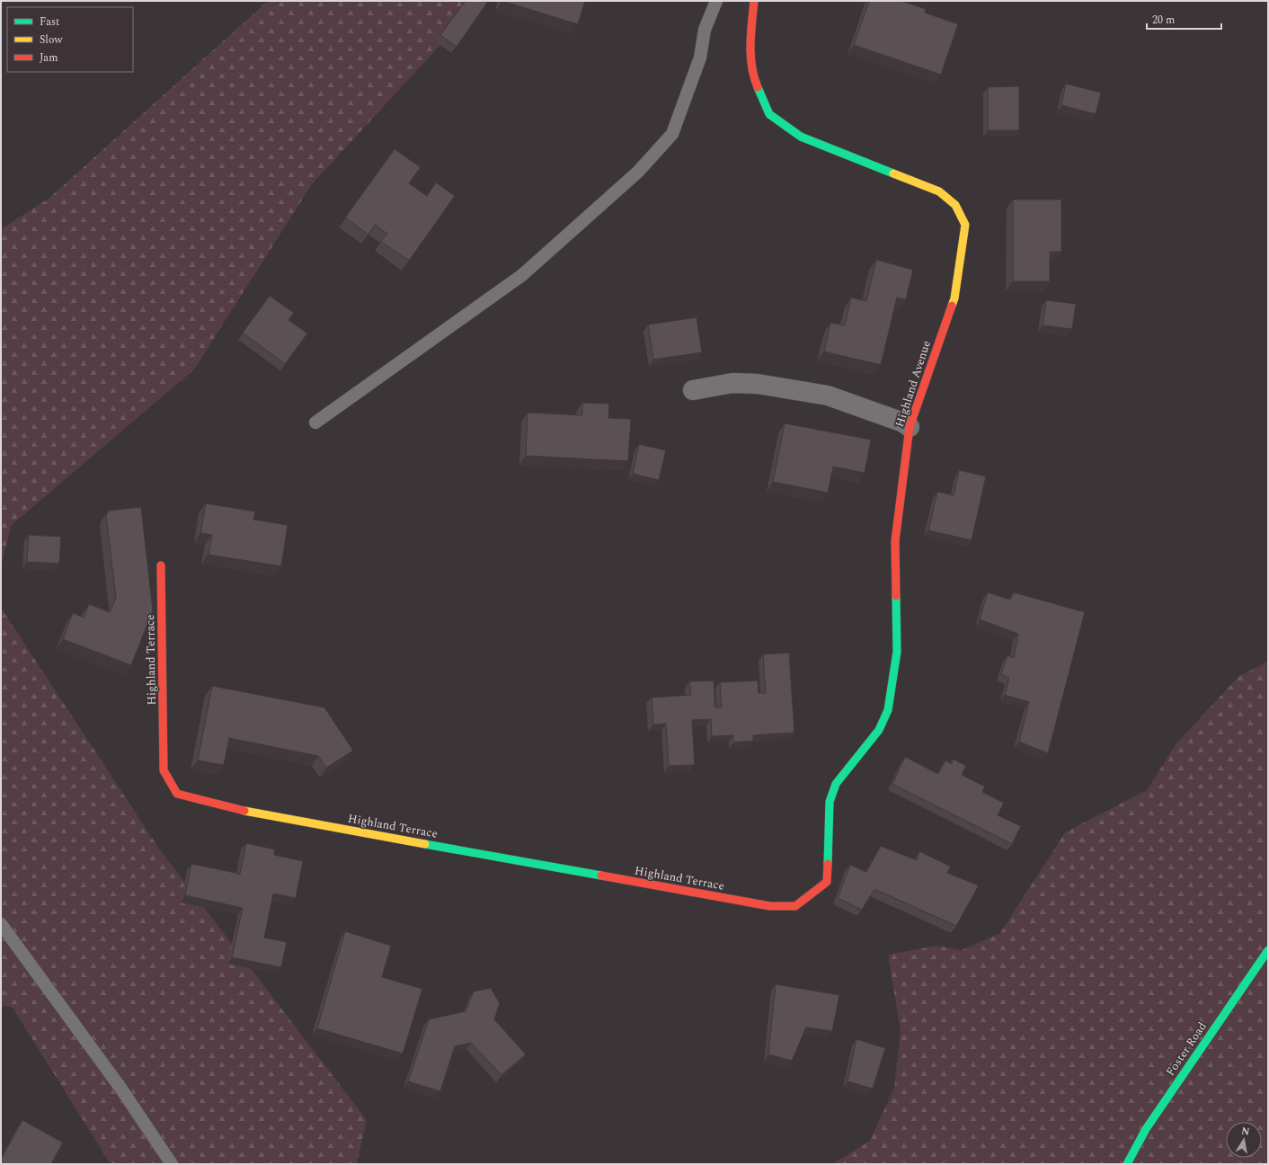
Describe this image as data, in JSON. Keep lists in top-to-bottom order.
{
  "streets": {
    "street": ["Highland Avenue", "Highland Terrace", "Foster Road"]
  },
  "crossings": [
    ["Highland Avenue", "Highland Terrace"]
  ],
  "legend": ["Fast", "Slow", "Jam"],
  "scale_bar": "20 m",
  "north": "top"
}
